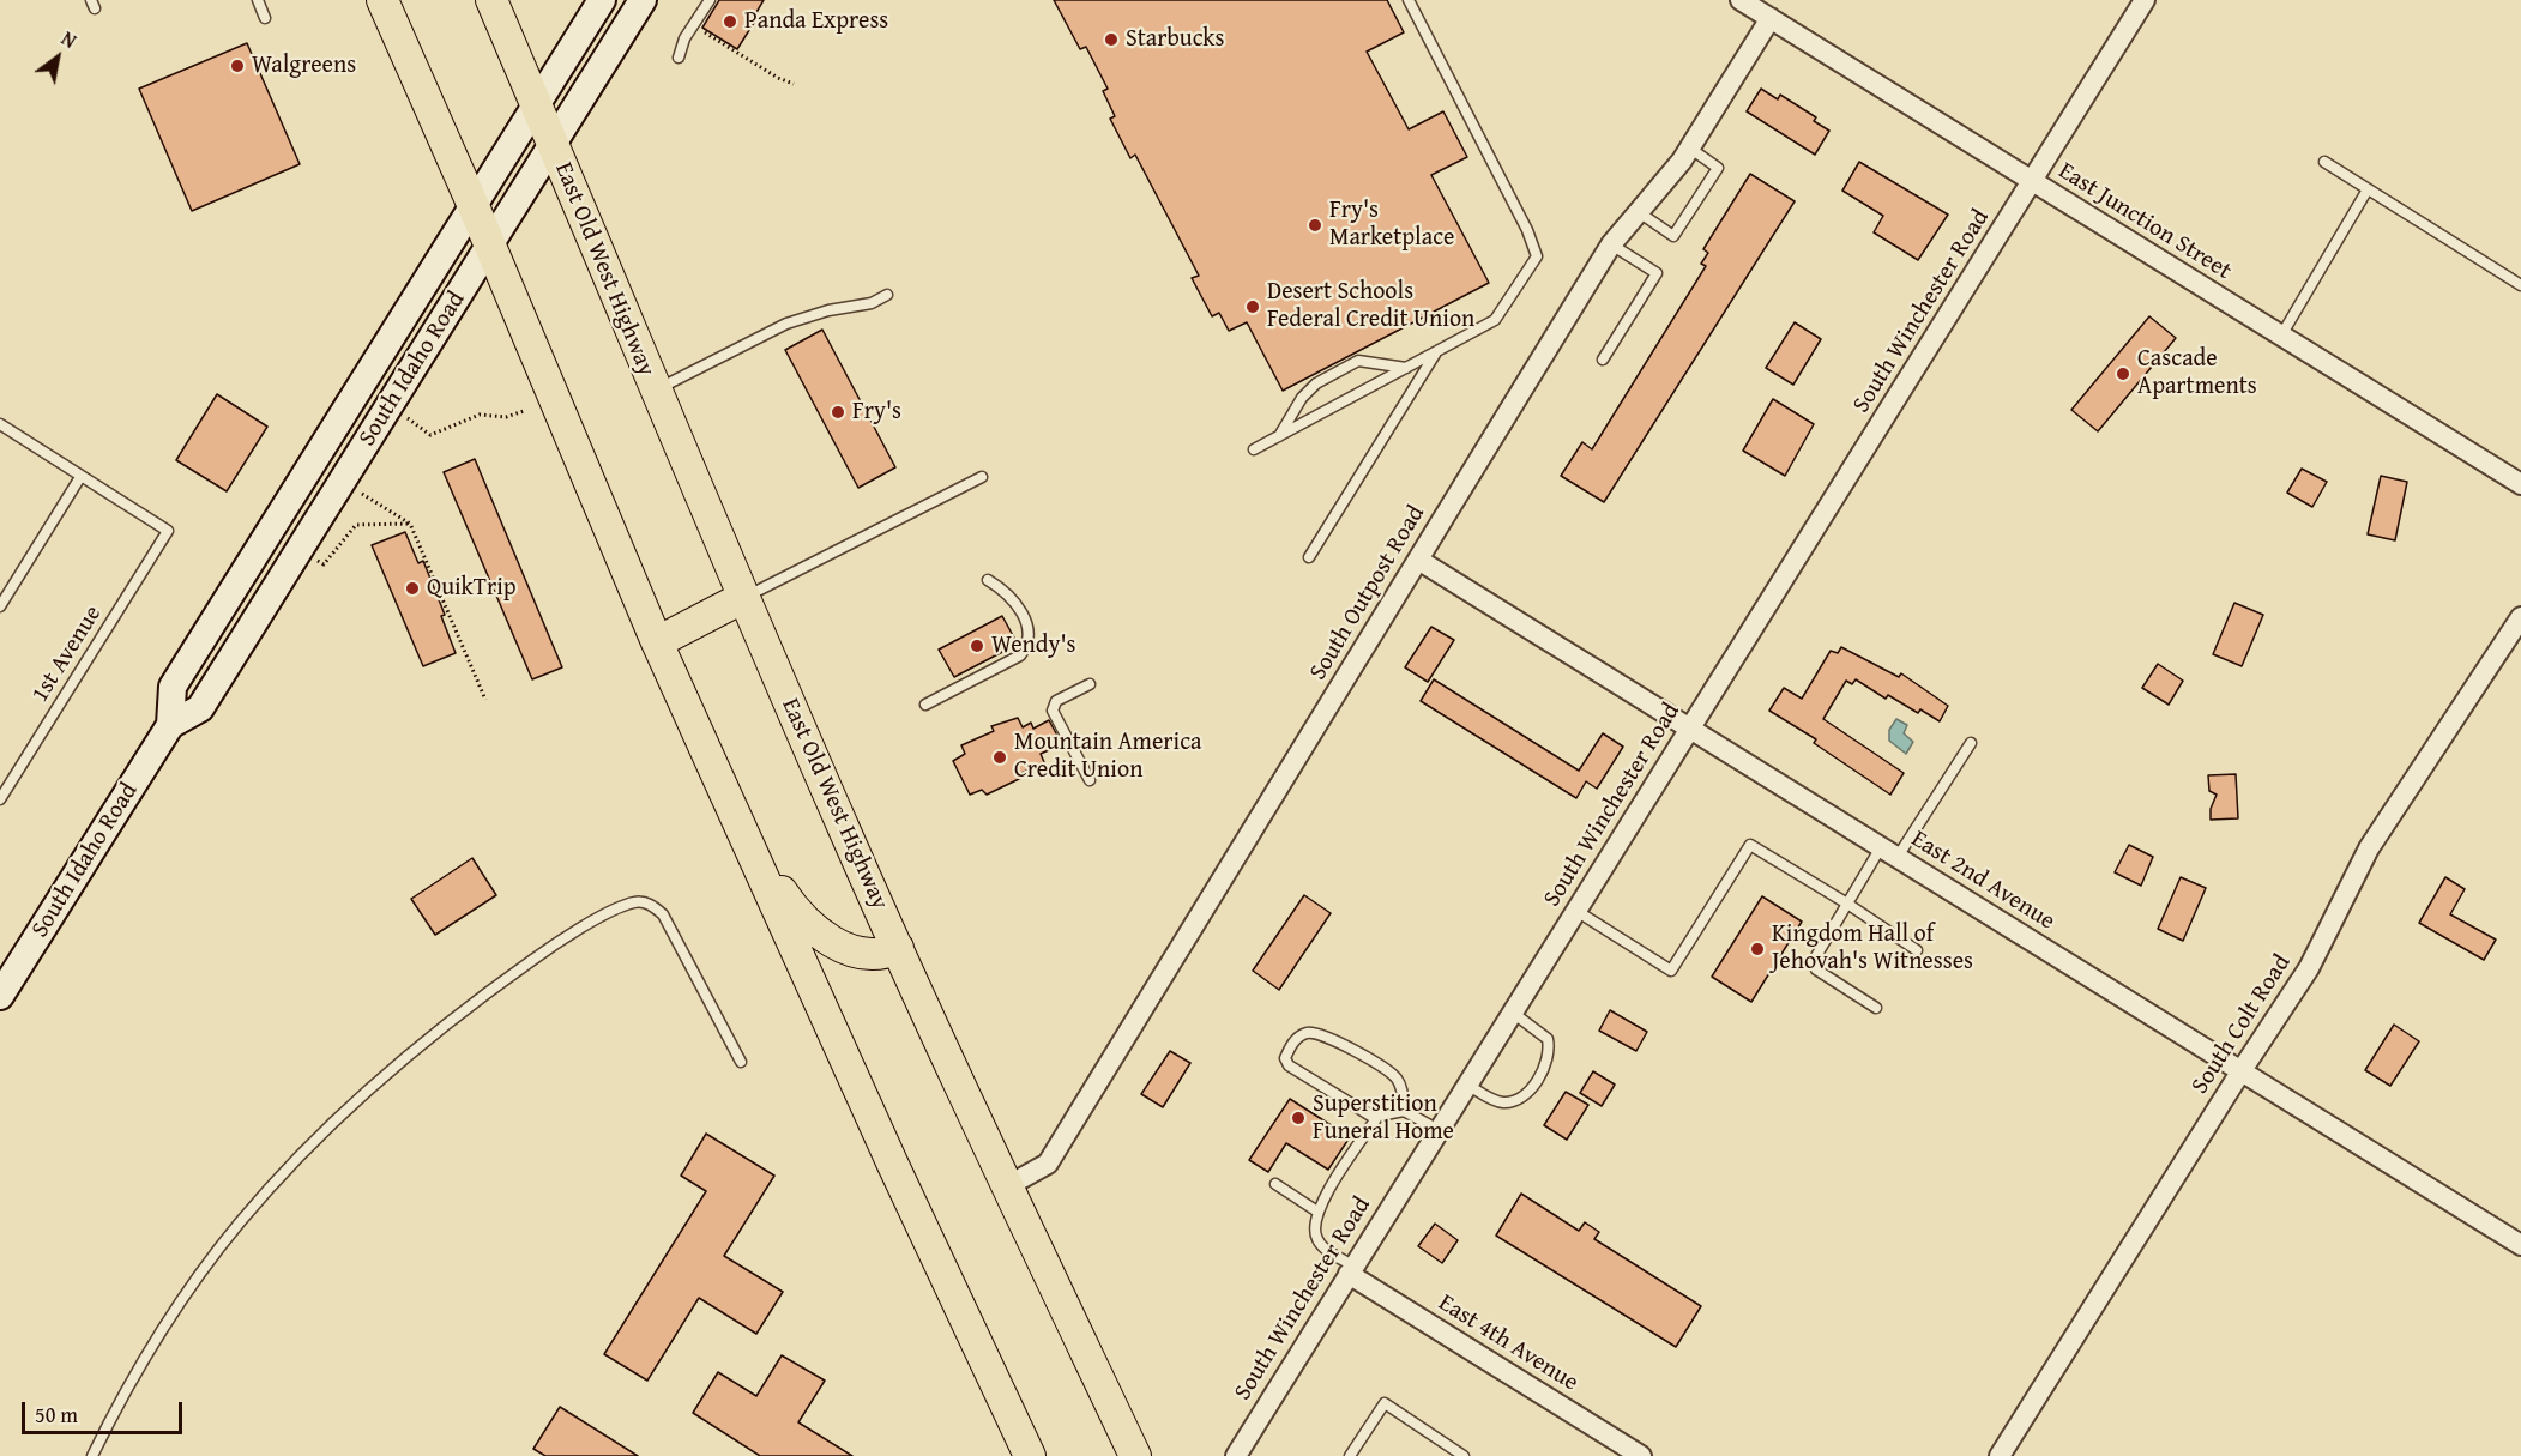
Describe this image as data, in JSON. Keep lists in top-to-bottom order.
{
  "streets": {
    "main road": ["East Old West Highway", "South Idaho Road"],
    "street": [
      "East Junction Street",
      "South Winchester Road",
      "South Outpost Road",
      "East 2nd Avenue",
      "South Colt Road",
      "East 4th Avenue"
    ],
    "lane": ["1st Avenue"]
  },
  "crossings": [
    ["East Junction Street", "South Winchester Road"],
    ["East Junction Street", "South Outpost Road"],
    ["East Old West Highway", "South Idaho Road"],
    ["East Old West Highway", "South Outpost Road"],
    ["South Winchester Road", "East 2nd Avenue"],
    ["South Winchester Road", "East 4th Avenue"],
    ["South Outpost Road", "East 2nd Avenue"],
    ["East 2nd Avenue", "South Colt Road"]
  ],
  "places": [
    "Panda Express",
    "Starbucks",
    "Walgreens",
    "Fry's Marketplace",
    "Desert Schools Federal Credit Union",
    "Cascade Apartments",
    "Fry's",
    "QuikTrip",
    "Wendy's",
    "Mountain America Credit Union",
    "Kingdom Hall of Jehovah's Witnesses",
    "Superstition Funeral Home"
  ],
  "scale_bar": "50 m",
  "north": "top right"
}
